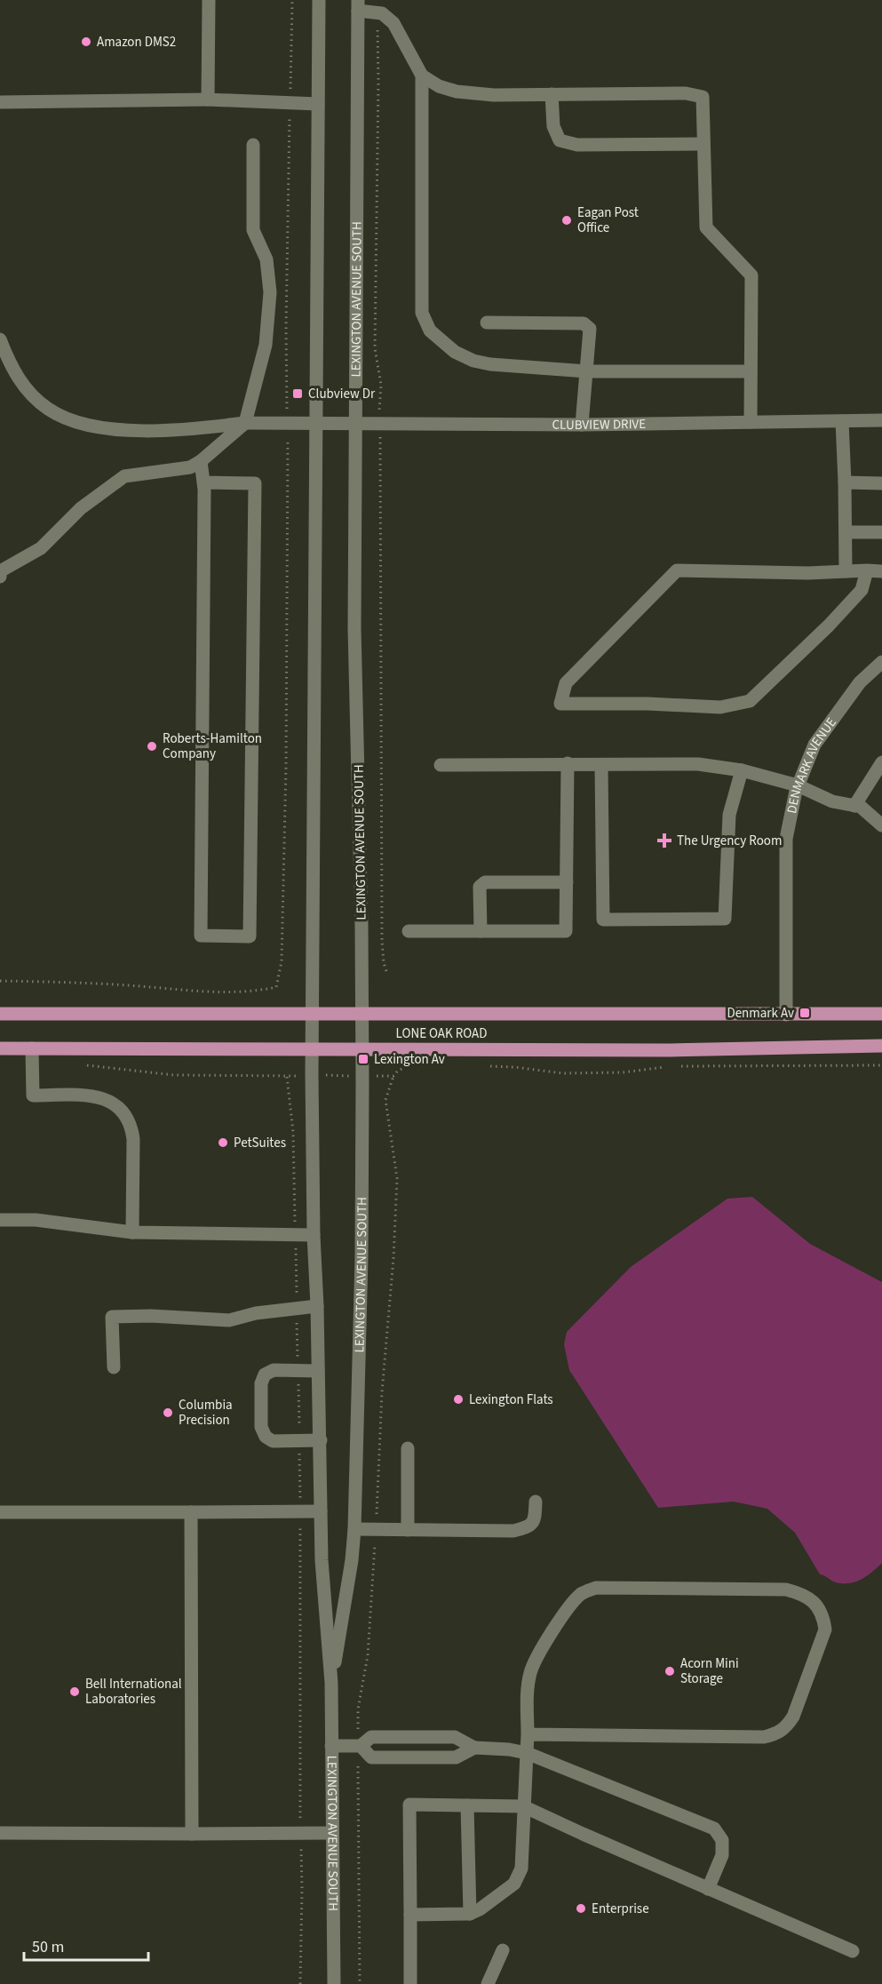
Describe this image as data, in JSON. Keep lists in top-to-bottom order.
{
  "streets": {
    "main road": ["LONE OAK ROAD"],
    "street": ["LEXINGTON AVENUE SOUTH", "CLUBVIEW DRIVE", "DENMARK AVENUE"]
  },
  "crossings": [
    ["LEXINGTON AVENUE SOUTH", "CLUBVIEW DRIVE"],
    ["LEXINGTON AVENUE SOUTH", "LONE OAK ROAD"],
    ["DENMARK AVENUE", "LONE OAK ROAD"]
  ],
  "places": {
    "other": [
      "Amazon DMS2",
      "Eagan Post Office",
      "Roberts-Hamilton Company",
      "PetSuites",
      "Lexington Flats",
      "Columbia Precision",
      "Acorn Mini Storage",
      "Bell International Laboratories",
      "Enterprise"
    ],
    "transit": ["Clubview Dr", "Denmark Av", "Lexington Av"],
    "health": ["The Urgency Room"]
  },
  "scale_bar": "50 m"
}
